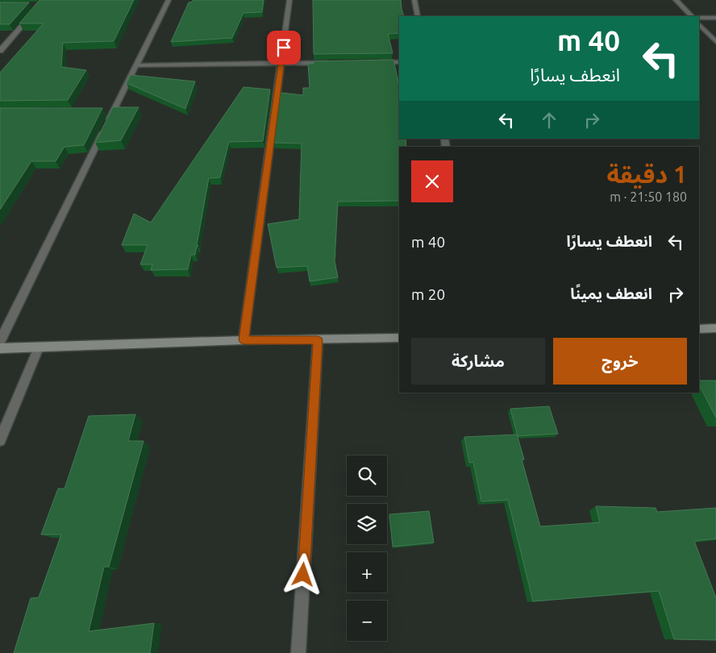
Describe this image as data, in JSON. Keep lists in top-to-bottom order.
{
  "page": {
    "turn": ["40 m", "انعطف يسارًا"],
    "heading": ["1 دقيقة", "180 m · 21:50"],
    "list": [
      {
        "name": "انعطف يسارًا",
        "value": "40 m"
      },
      {
        "name": "انعطف يمينًا",
        "value": "20 m"
      }
    ],
    "buttons": ["خروج", "مشاركة"],
    "map_buttons": ["+", "−"]
  }
}
